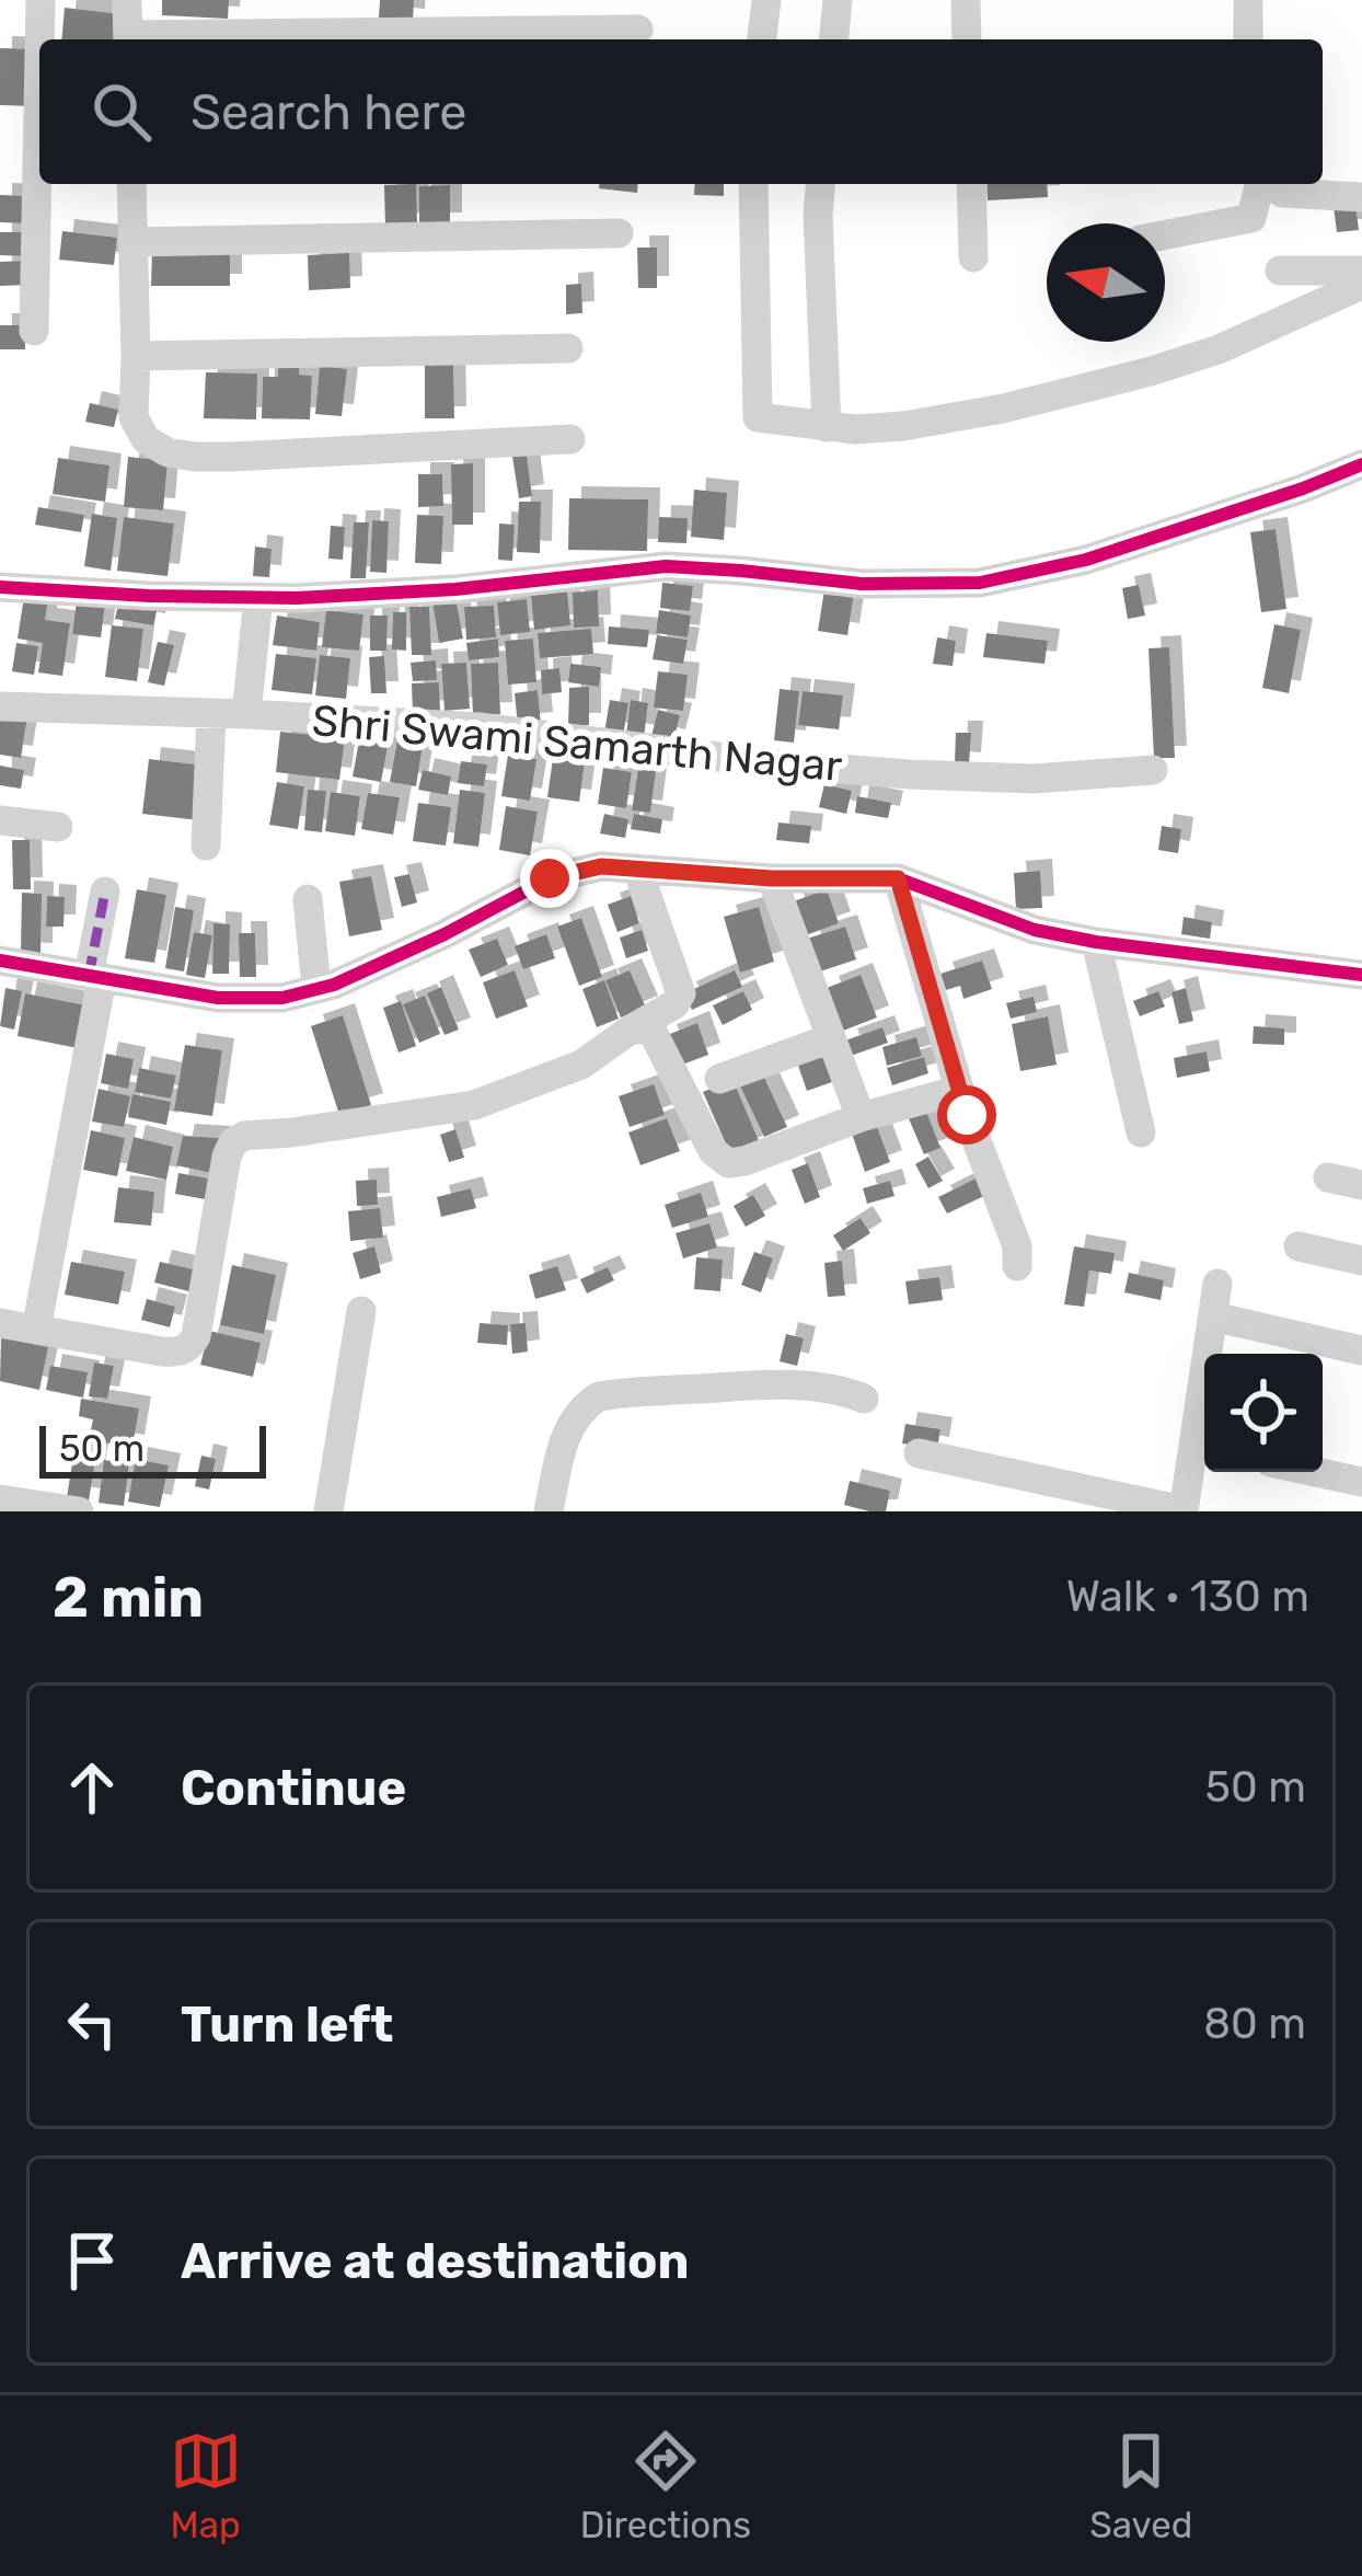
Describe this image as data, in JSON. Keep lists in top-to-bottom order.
{
  "streets": {
    "street": ["Shri Swami Samarth Nagar"]
  },
  "scale_bar": "50 m",
  "north": "left",
  "page": {
    "search": "Search here",
    "scale": "50 m",
    "heading": ["2 min", "Walk · 130 m"],
    "list": [
      ["Continue", "50 m"],
      ["Turn left", "80 m"],
      "Arrive at destination"
    ],
    "nav": ["Map", "Directions", "Saved"]
  }
}
